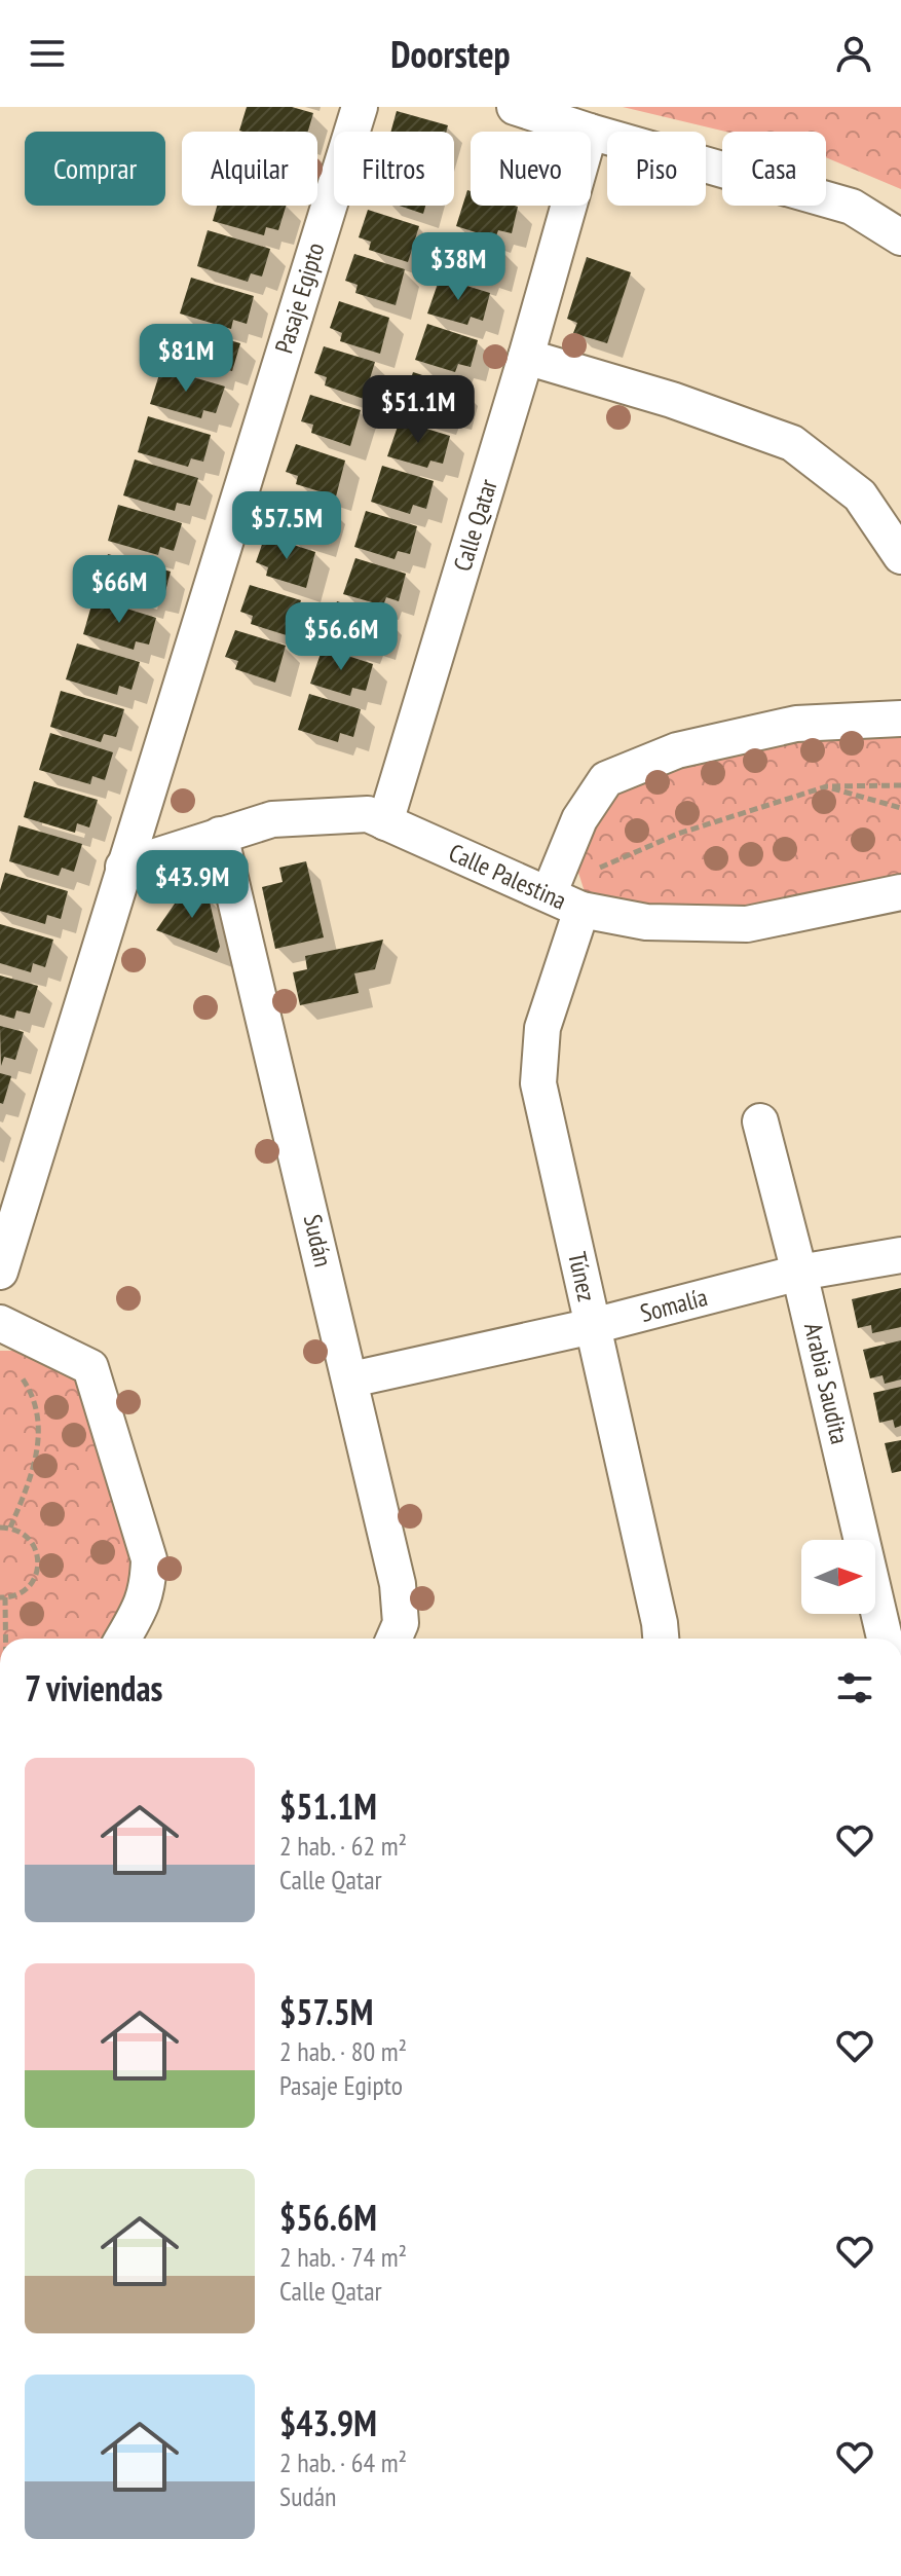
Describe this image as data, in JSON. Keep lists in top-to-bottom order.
{
  "streets": {
    "street": [
      "Pasaje Egipto",
      "Calle Qatar",
      "Calle Palestina",
      "Sudán",
      "Túnez",
      "Somalía",
      "Arabia Saudita"
    ]
  },
  "crossings": [
    ["Pasaje Egipto", "Calle Palestina"],
    ["Calle Qatar", "Calle Palestina"],
    ["Calle Palestina", "Sudán"],
    ["Calle Palestina", "Túnez"],
    ["Sudán", "Somalía"],
    ["Túnez", "Somalía"],
    ["Somalía", "Arabia Saudita"]
  ],
  "north": "right",
  "page": {
    "header": "Doorstep",
    "chip": [
      "Comprar",
      "Alquilar",
      "Filtros",
      "Nuevo",
      "Piso",
      "Casa"
    ],
    "price": [
      "$38M",
      "$81M",
      "$51.1M",
      "$57.5M",
      "$66M",
      "$56.6M",
      "$43.9M"
    ],
    "heading": "7 viviendas",
    "list": [
      {
        "name": "$51.1M",
        "note": "2 hab. · 62 m² · Calle Qatar"
      },
      {
        "name": "$57.5M",
        "note": "2 hab. · 80 m² · Pasaje Egipto"
      },
      {
        "name": "$56.6M",
        "note": "2 hab. · 74 m² · Calle Qatar"
      },
      {
        "name": "$43.9M",
        "note": "2 hab. · 64 m² · Sudán"
      }
    ]
  }
}
